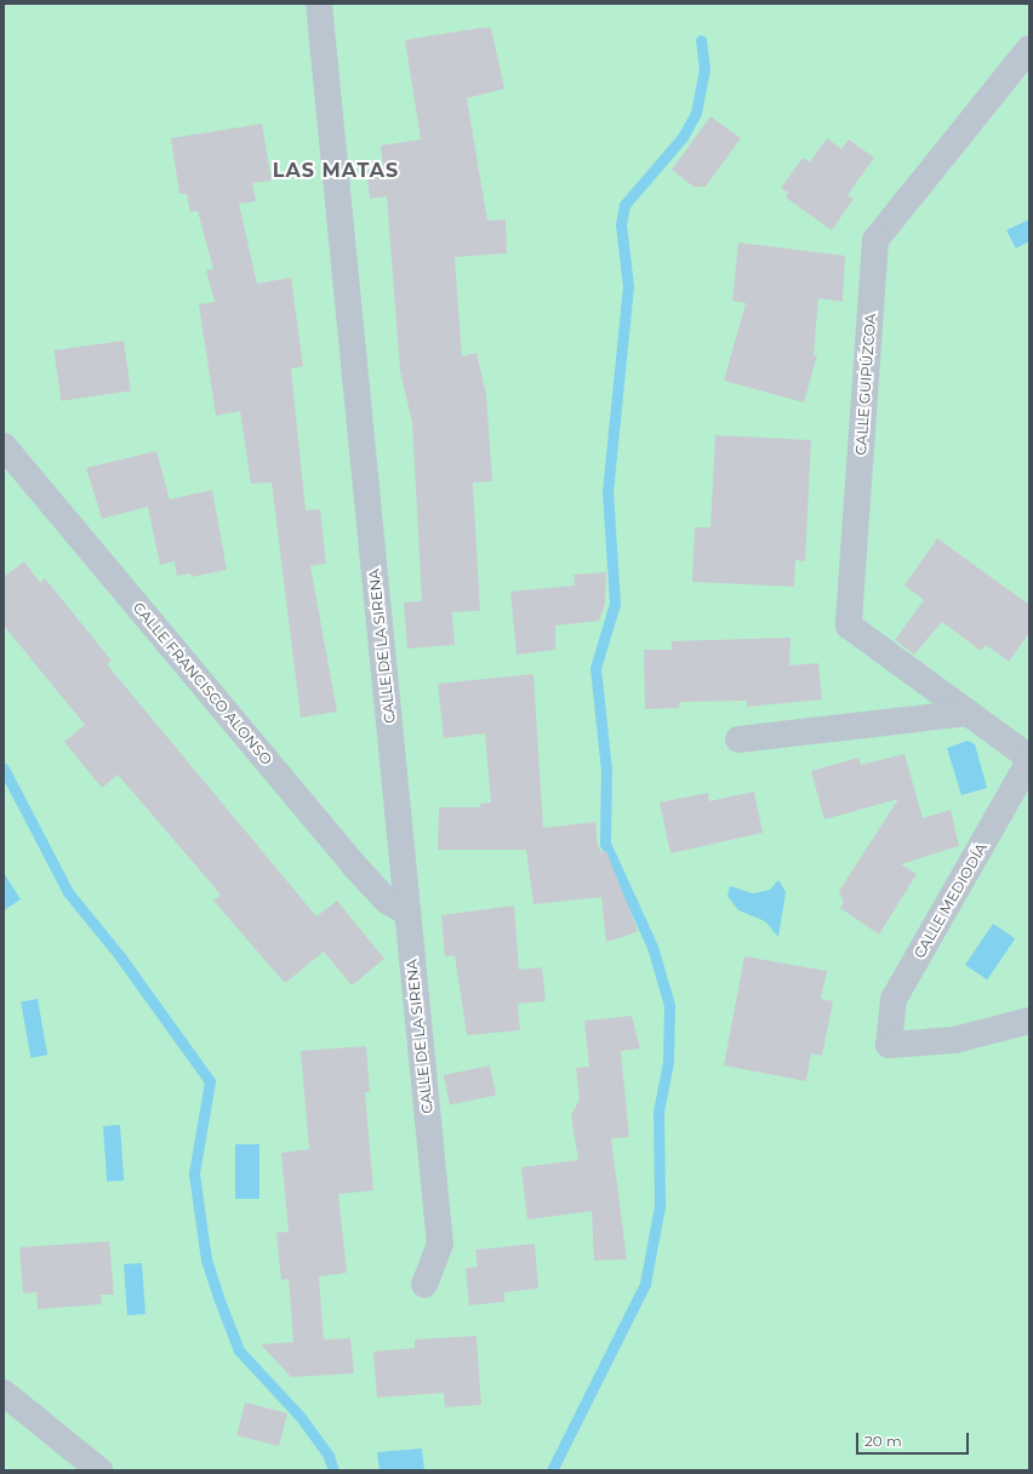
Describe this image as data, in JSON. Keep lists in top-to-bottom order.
{
  "streets": {
    "street": [
      "CALLE GUIPÚZCOA",
      "CALLE DE LA SIRENA",
      "CALLE FRANCISCO ALONSO",
      "CALLE MEDIODÍA"
    ]
  },
  "crossings": [
    ["CALLE DE LA SIRENA", "CALLE FRANCISCO ALONSO"]
  ],
  "districts": ["LAS MATAS"],
  "scale_bar": "20 m"
}
